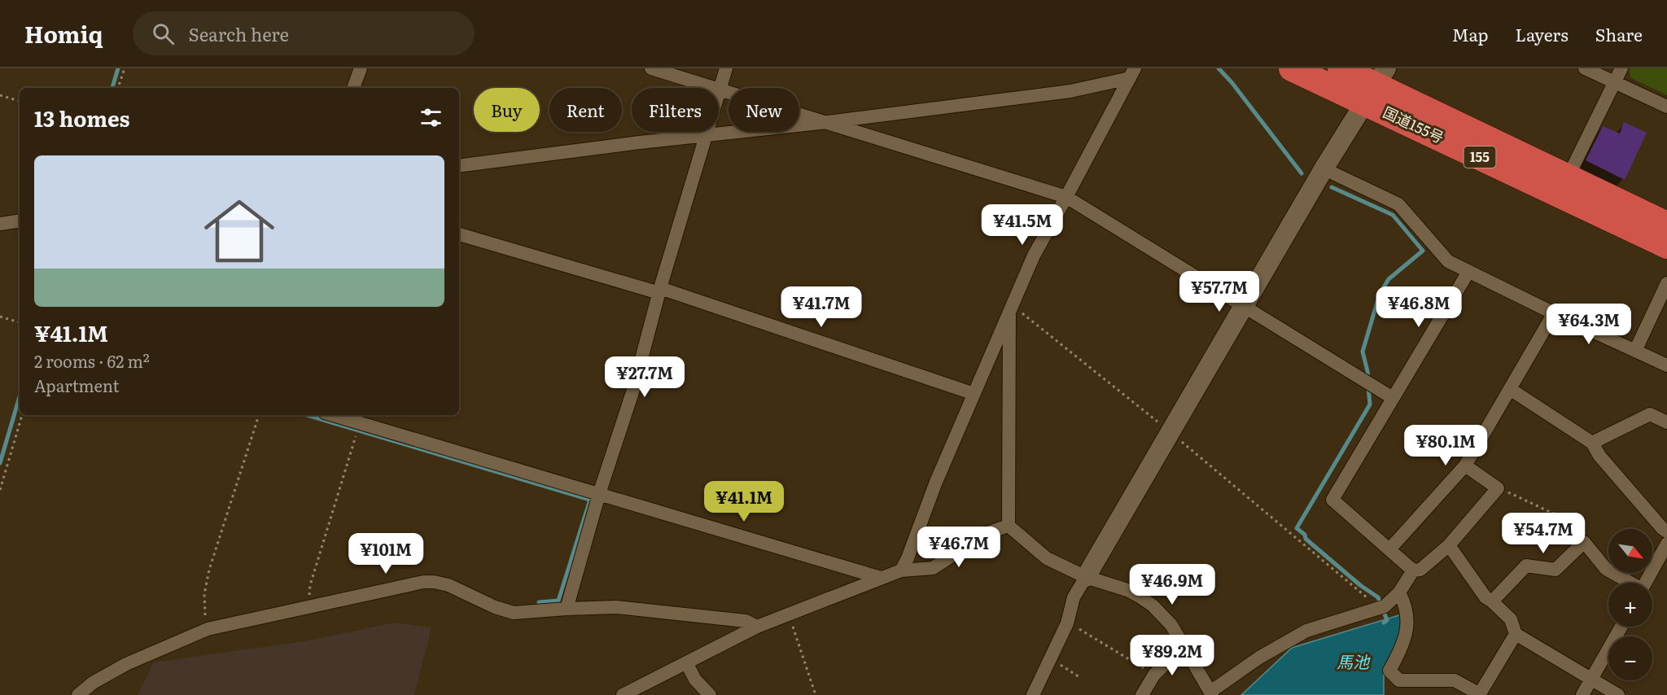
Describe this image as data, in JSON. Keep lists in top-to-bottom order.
{
  "streets": {
    "highway": ["国道155号", "155"]
  },
  "water": ["馬池"],
  "north": "bottom right",
  "page": {
    "header": "Homiq",
    "search": "Search here",
    "nav": ["Map", "Layers", "Share"],
    "chip": [
      "Buy",
      "Rent",
      "Filters",
      "New"
    ],
    "heading": "13 homes",
    "list": [
      {
        "name": "¥41.1M",
        "note": "2 rooms · 62 m² · Apartment"
      }
    ],
    "price": [
      "¥41.5M",
      "¥57.7M",
      "¥41.7M",
      "¥46.8M",
      "¥64.3M",
      "¥27.7M",
      "¥80.1M",
      "¥41.1M",
      "¥54.7M",
      "¥46.7M",
      "¥101M",
      "¥46.9M",
      "¥89.2M"
    ],
    "map_buttons": ["+", "−"]
  }
}
